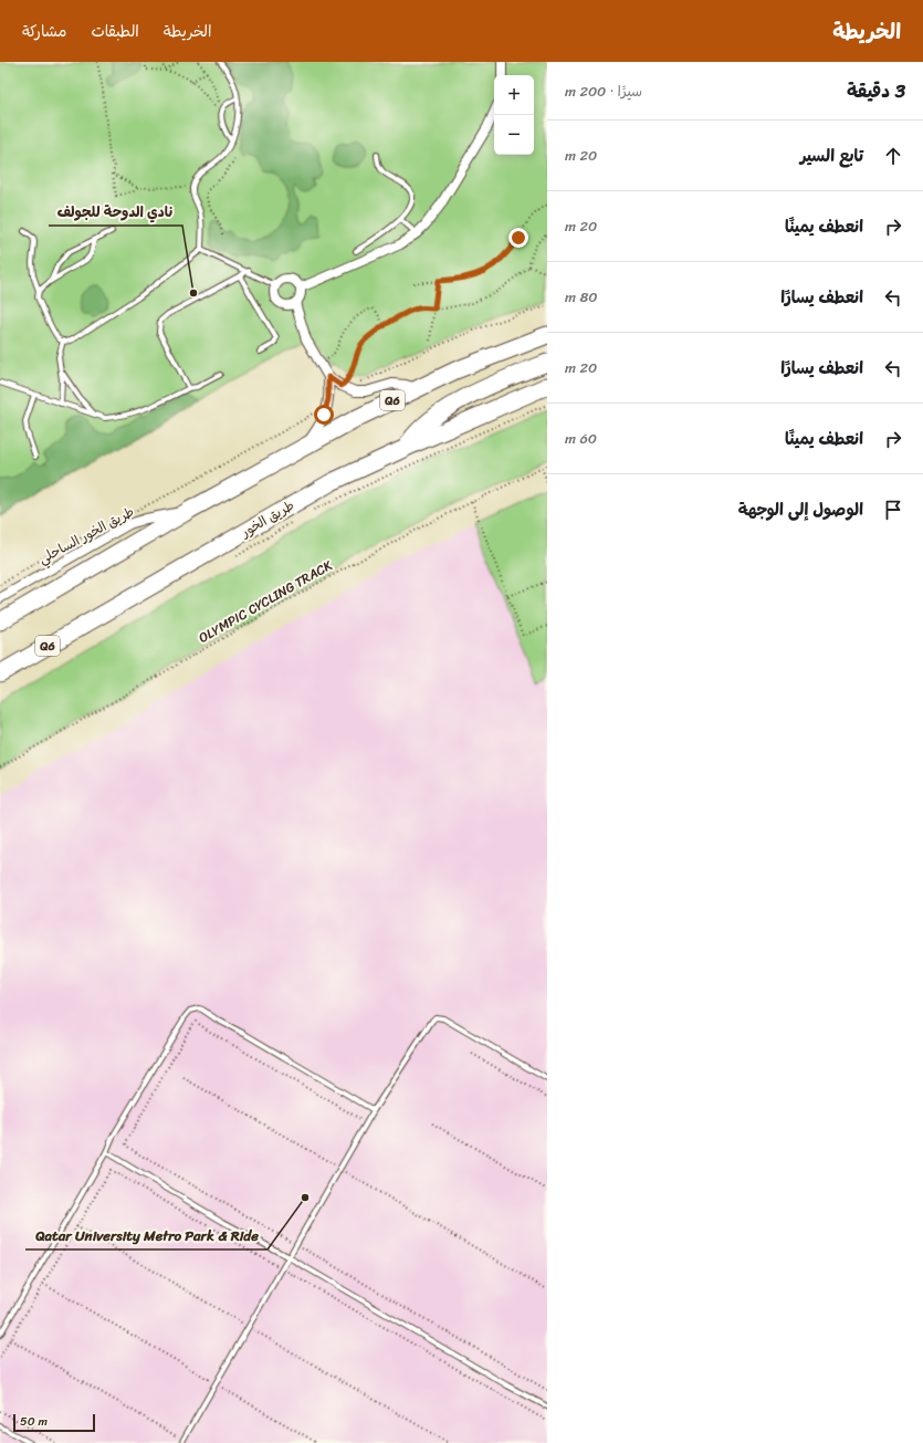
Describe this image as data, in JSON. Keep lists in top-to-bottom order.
{
  "streets": {
    "highway": ["Q6", "طريق الخور"],
    "street": ["طريق الخور الساحلي"],
    "path": ["OLYMPIC CYCLING TRACK"]
  },
  "crossings": [
    ["Q6", "طريق الخور الساحلي"]
  ],
  "places": ["نادي الدوحة للجولف", "Qatar University Metro Park & Ride"],
  "scale_bar": "50 m",
  "page": {
    "header": "الخريطة",
    "nav": ["الخريطة", "الطبقات", "مشاركة"],
    "heading": ["3 دقيقة", "سيرًا · 200 m"],
    "map_buttons": ["+", "−"],
    "list": [
      ["تابع السير", "20 m"],
      ["انعطف يمينًا", "20 m"],
      ["انعطف يسارًا", "80 m"],
      ["انعطف يسارًا", "20 m"],
      ["انعطف يمينًا", "60 m"],
      "الوصول إلى الوجهة"
    ],
    "scale": "50 m"
  }
}
